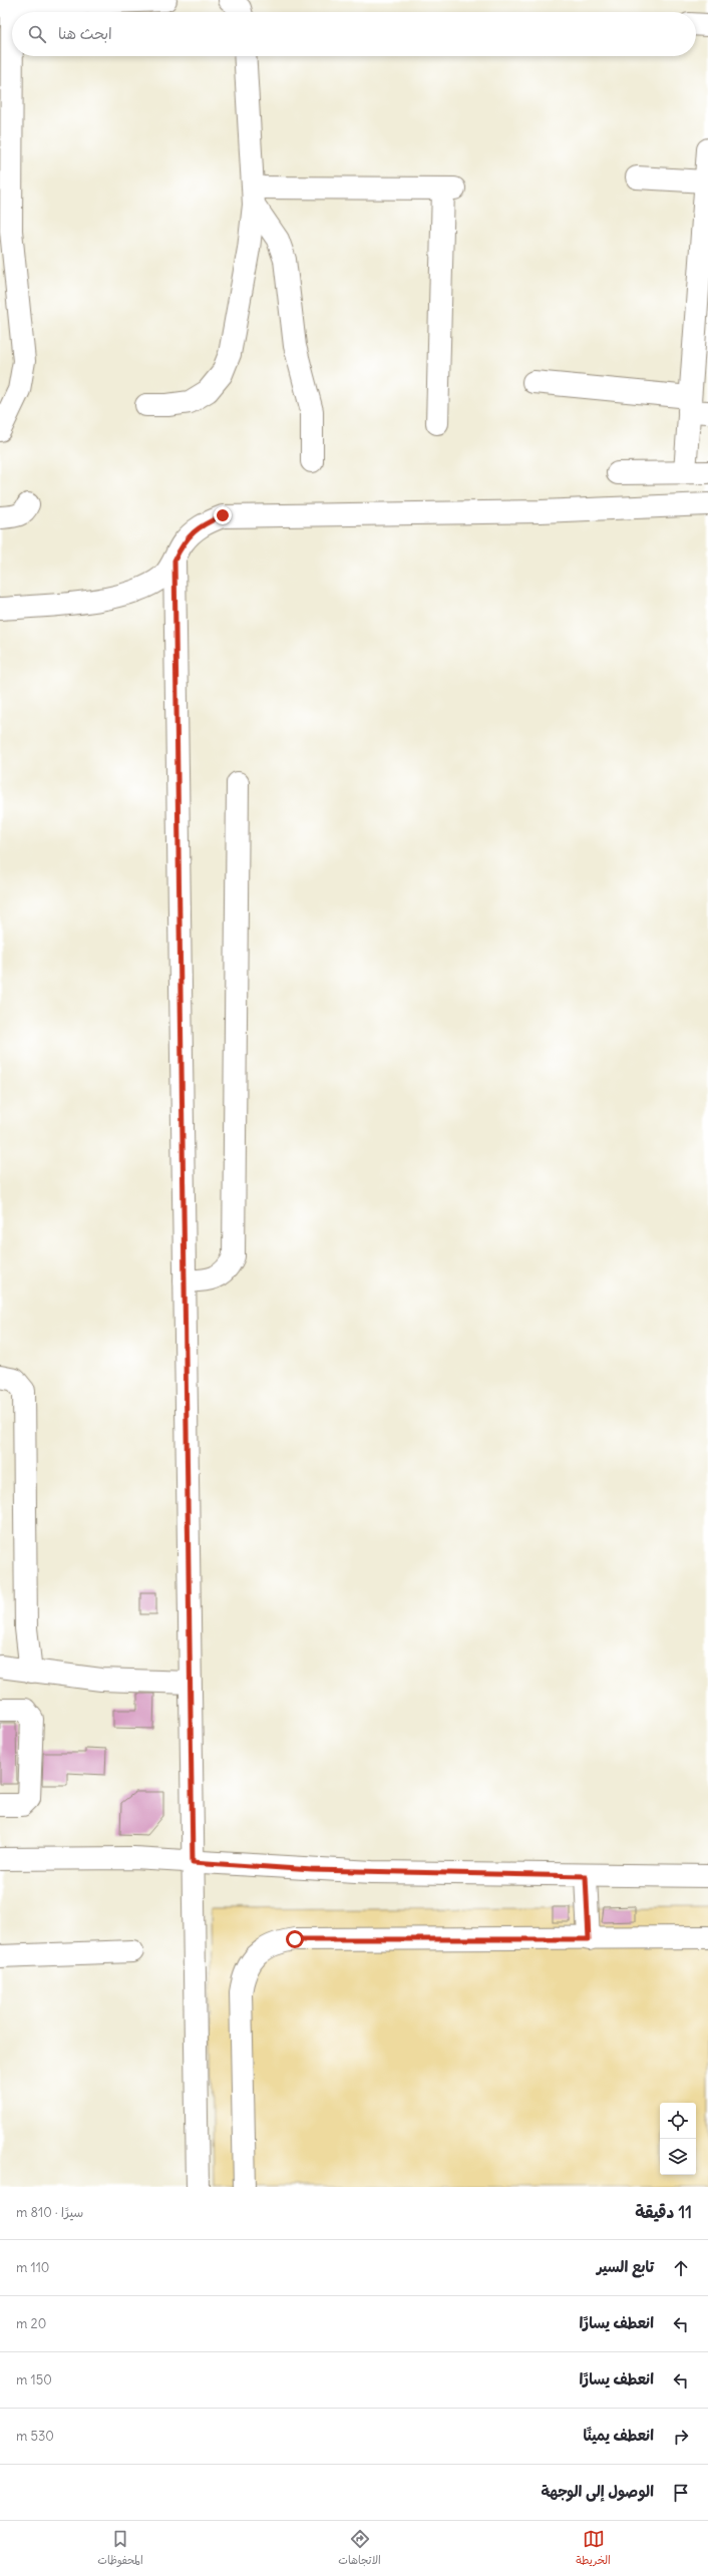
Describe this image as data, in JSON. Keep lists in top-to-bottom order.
{
  "page": {
    "search": "ابحث هنا",
    "heading": ["11 دقيقة", "سيرًا · 810 m"],
    "list": [
      ["تابع السير", "110 m"],
      ["انعطف يسارًا", "20 m"],
      ["انعطف يسارًا", "150 m"],
      ["انعطف يمينًا", "530 m"],
      "الوصول إلى الوجهة"
    ],
    "nav": ["الخريطة", "الاتجاهات", "المحفوظات"]
  }
}
